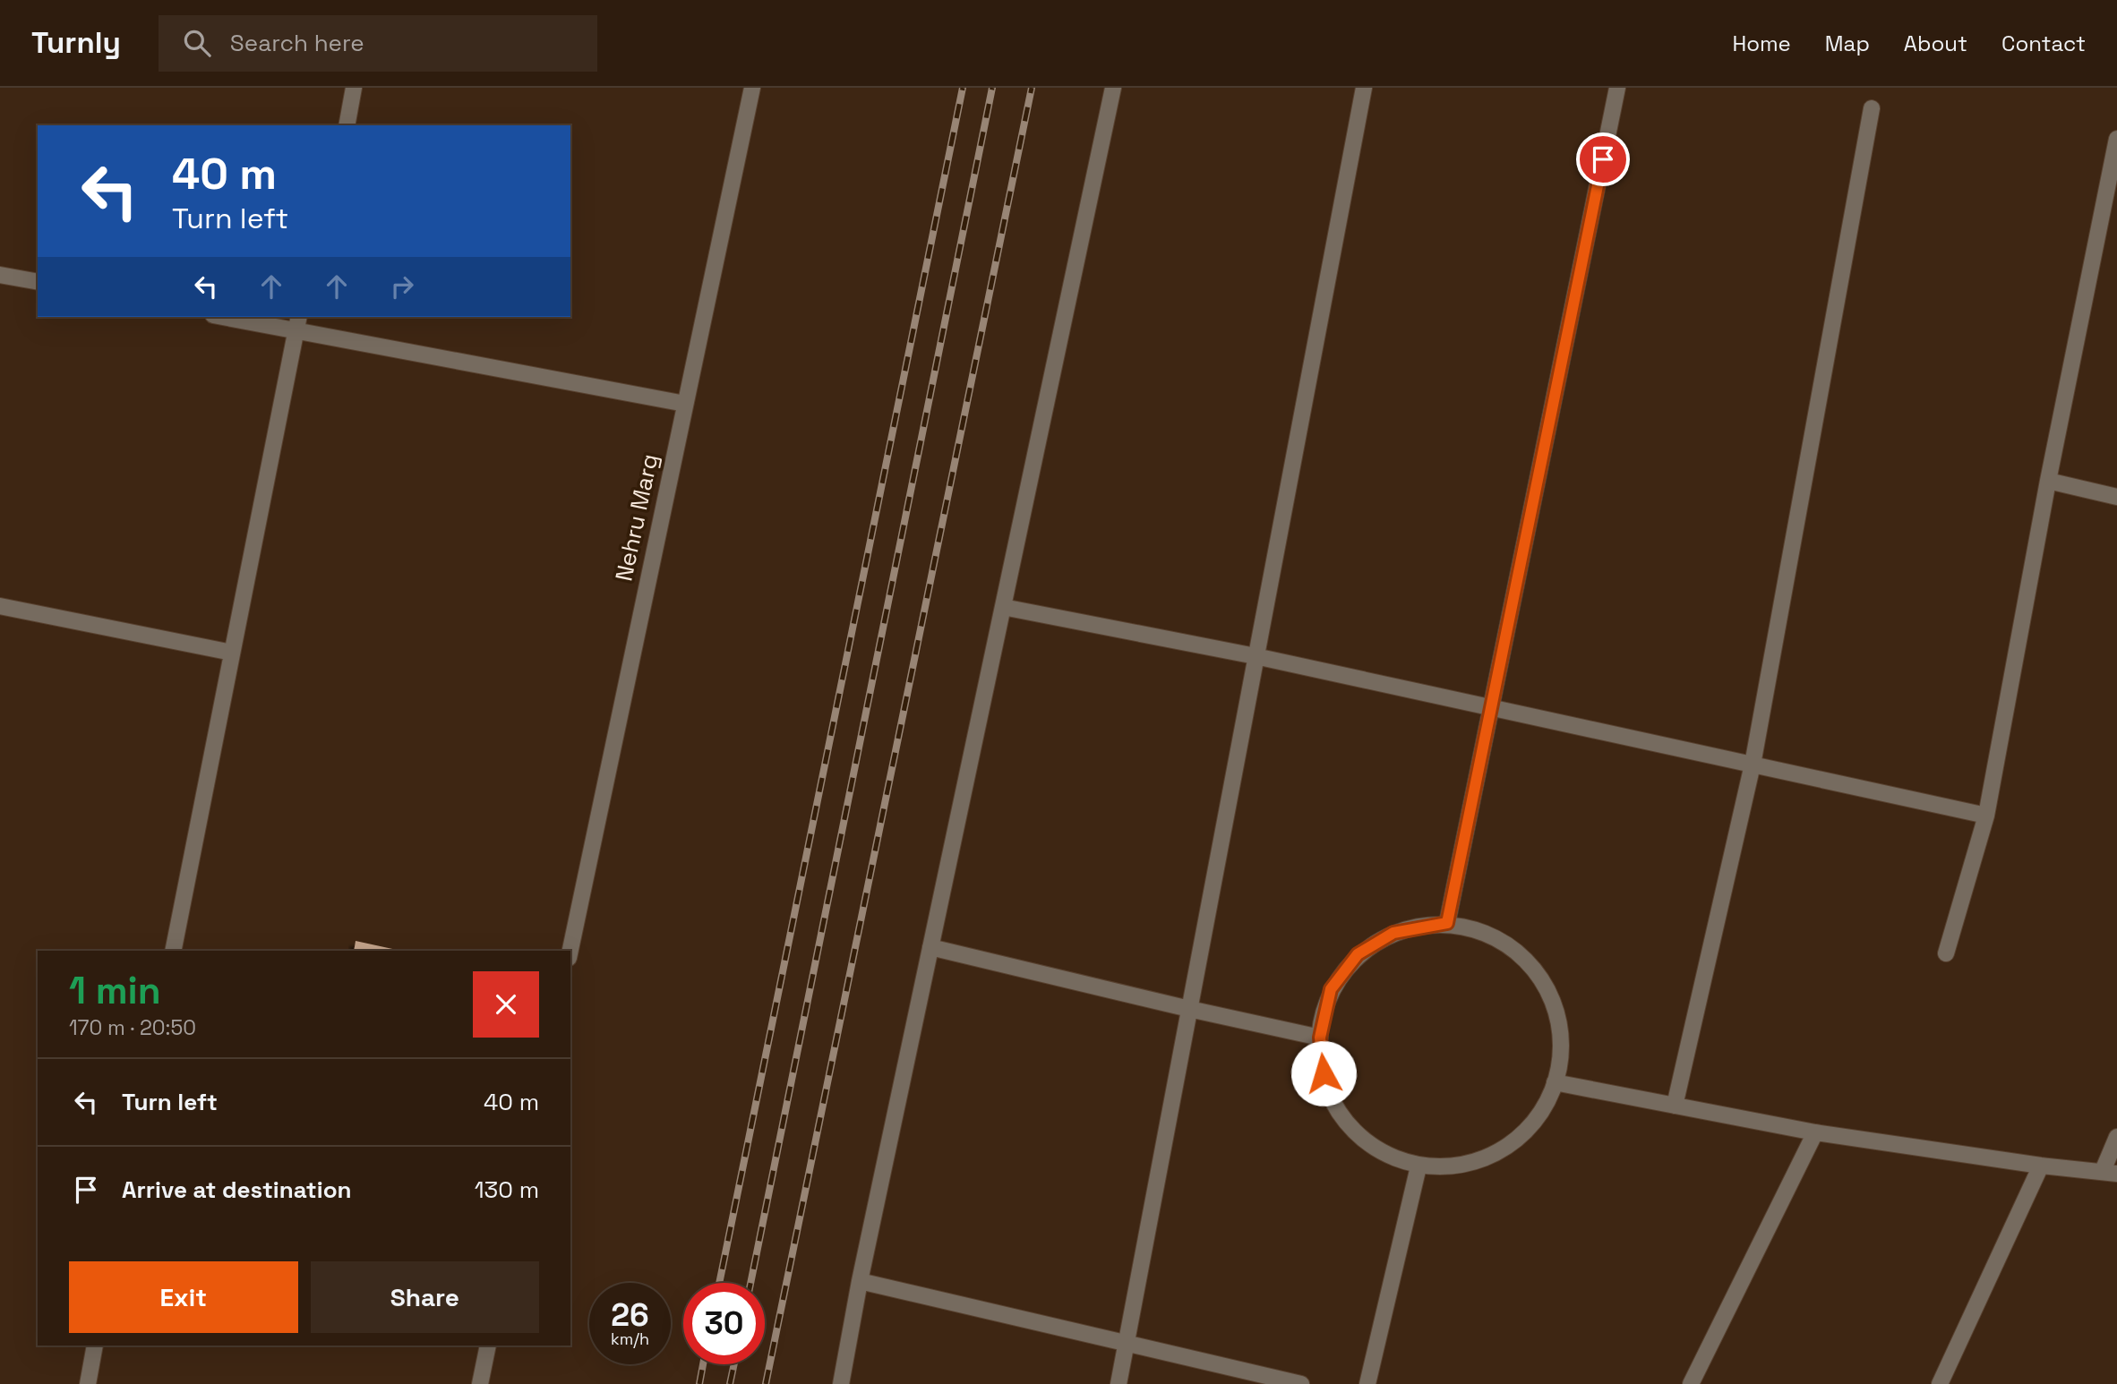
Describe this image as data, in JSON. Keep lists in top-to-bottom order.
{
  "streets": {
    "street": ["Nehru Marg"]
  },
  "page": {
    "header": "Turnly",
    "search": "Search here",
    "nav": [
      "Home",
      "Map",
      "About",
      "Contact"
    ],
    "turn": ["40 m", "Turn left"],
    "heading": ["1 min", "170 m · 20:50"],
    "list": [
      {
        "name": "Turn left",
        "value": "40 m"
      },
      {
        "name": "Arrive at destination",
        "value": "130 m"
      }
    ],
    "buttons": ["Exit", "Share"],
    "speed": "26 km/h",
    "limit": "30"
  }
}
